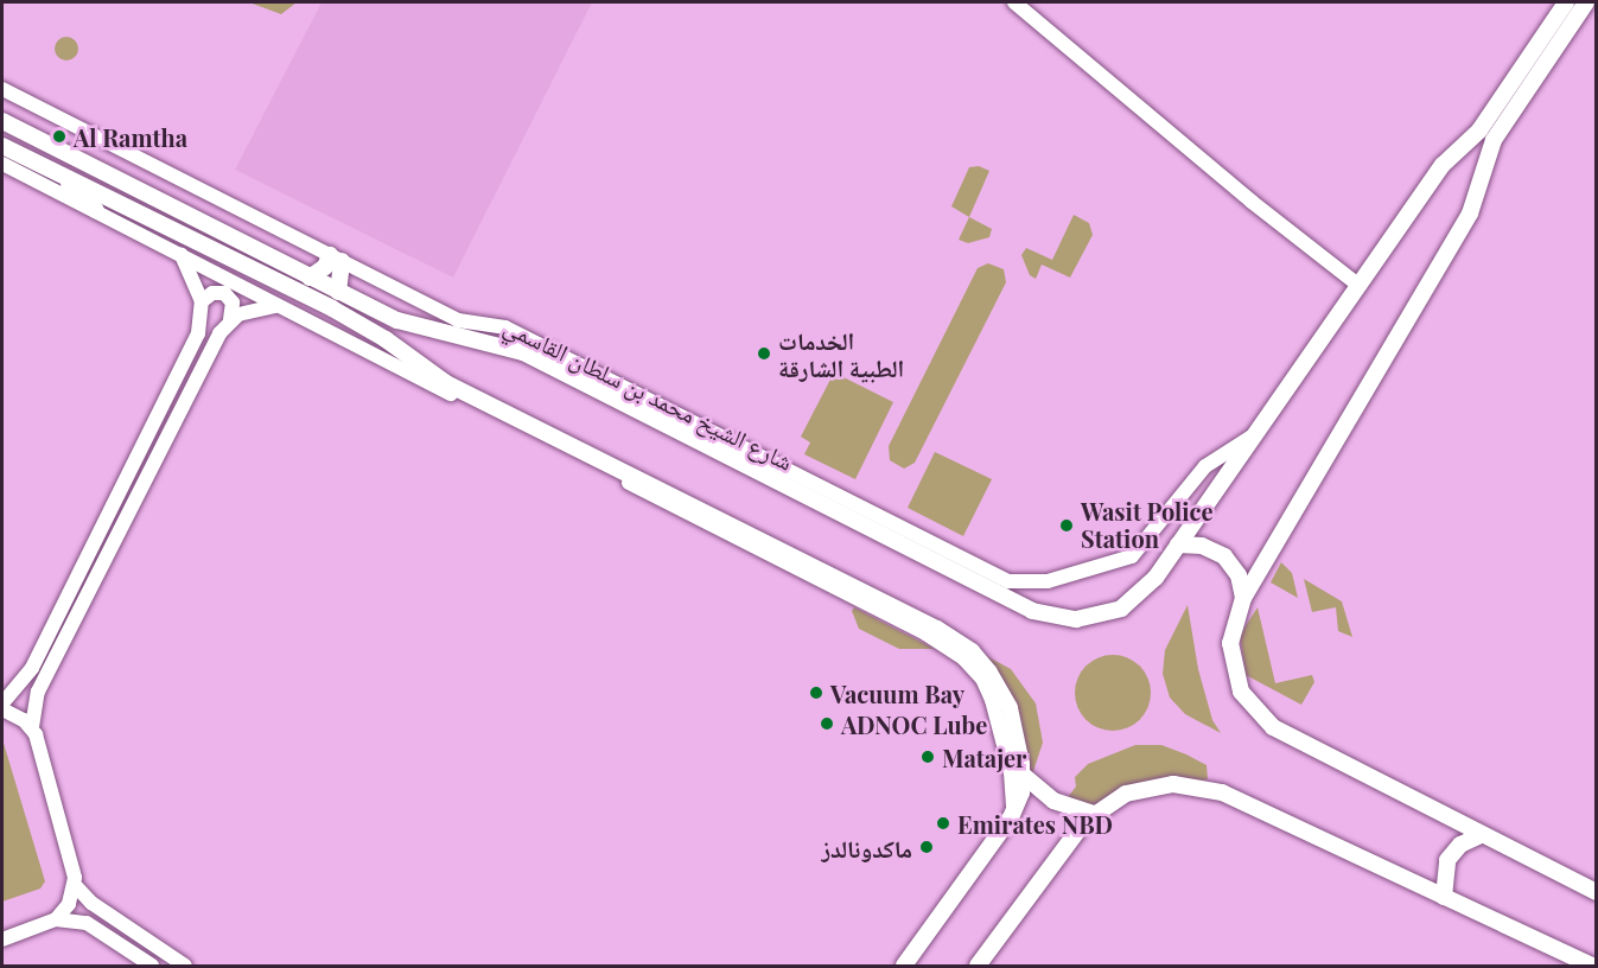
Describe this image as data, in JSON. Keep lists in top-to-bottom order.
{
  "streets": {
    "main road": ["شارع الشيخ محمد بن سلطان القاسمي"]
  },
  "places": [
    "Al Ramtha",
    "الخدمات الطبية الشارقة",
    "Wasit Police Station",
    "Vacuum Bay",
    "ADNOC Lube",
    "Matajer",
    "Emirates NBD",
    "ماكدونالدز"
  ]
}
